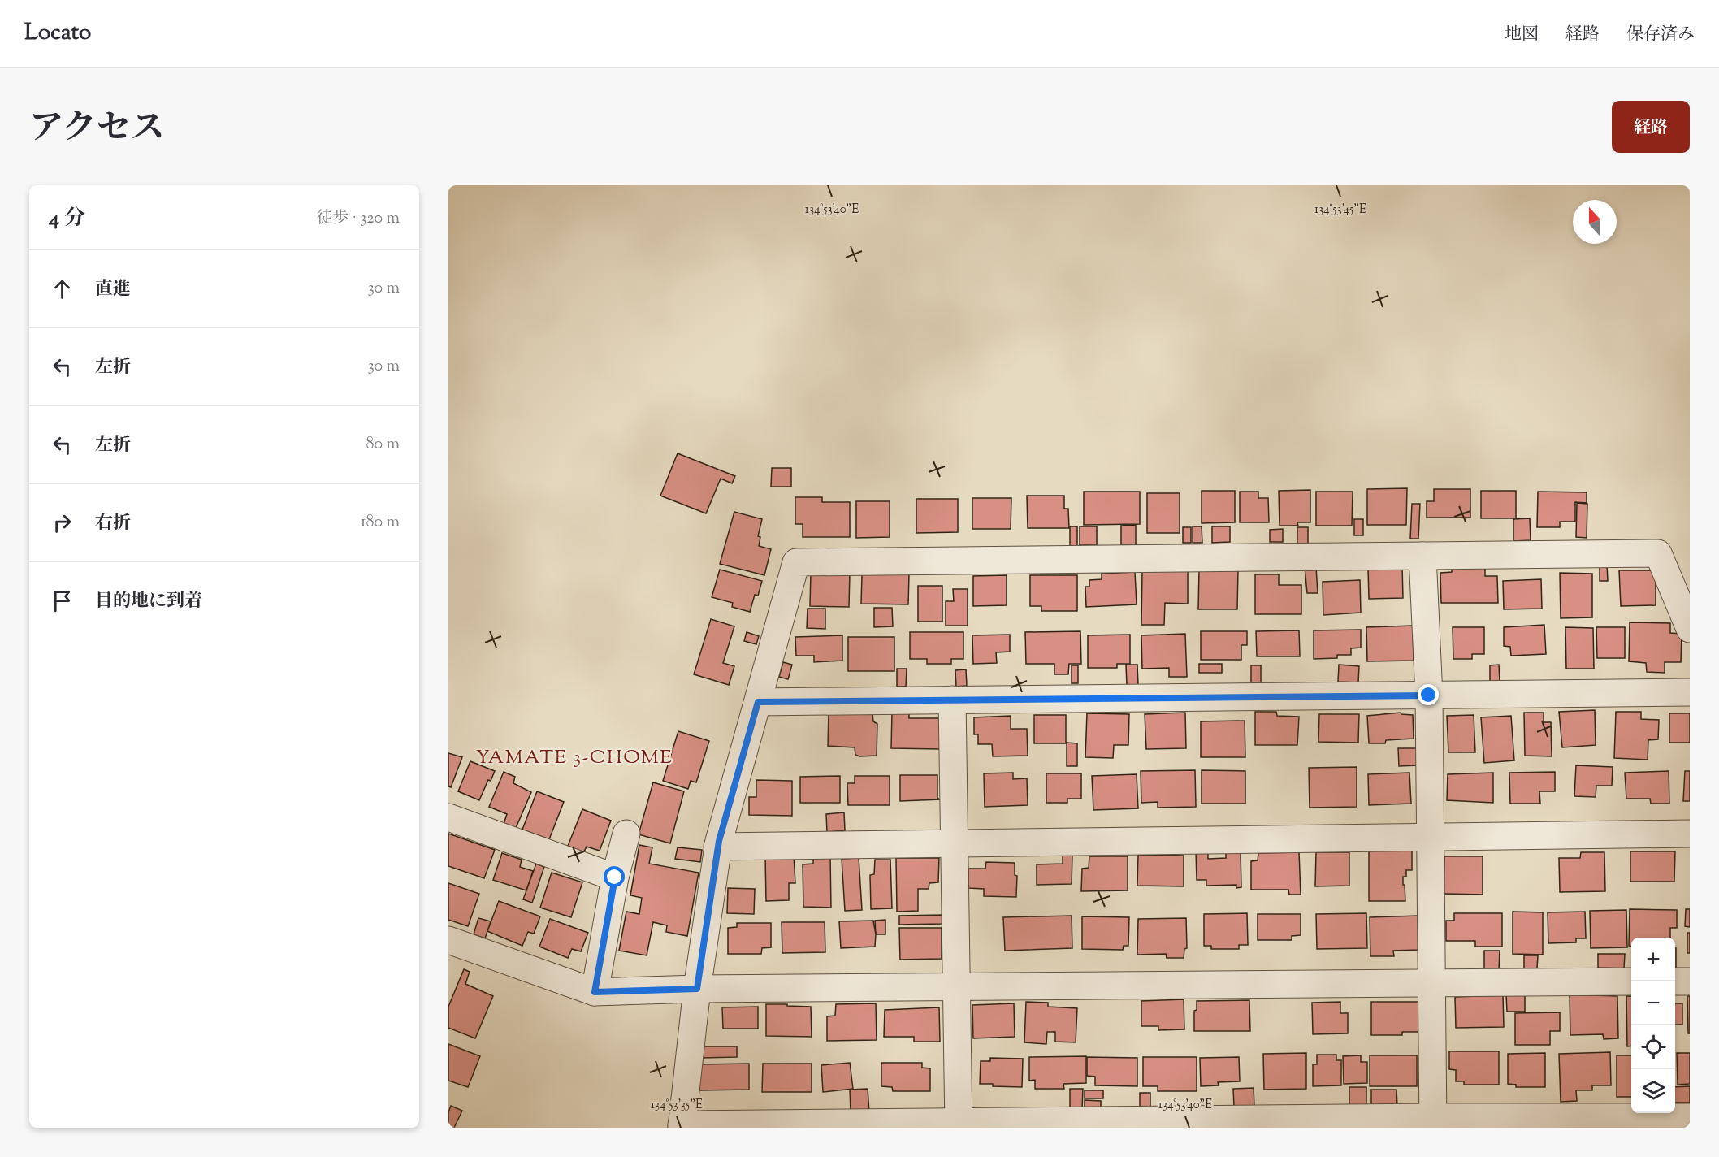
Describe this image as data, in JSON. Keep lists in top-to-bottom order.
{
  "districts": ["YAMATE 3-CHOME"],
  "north": "top",
  "page": {
    "header": "Locato",
    "nav": ["地図", "経路", "保存済み"],
    "title": "アクセス",
    "buttons": "経路",
    "heading": ["4 分", "徒歩 · 320 m"],
    "list": [
      ["直進", "30 m"],
      ["左折", "30 m"],
      ["左折", "80 m"],
      ["右折", "180 m"],
      "目的地に到着"
    ],
    "map_buttons": ["+", "−"]
  },
  "coordinates": ["134°53'40\"E", "134°53'45\"E", "134°53'35\"E"]
}
